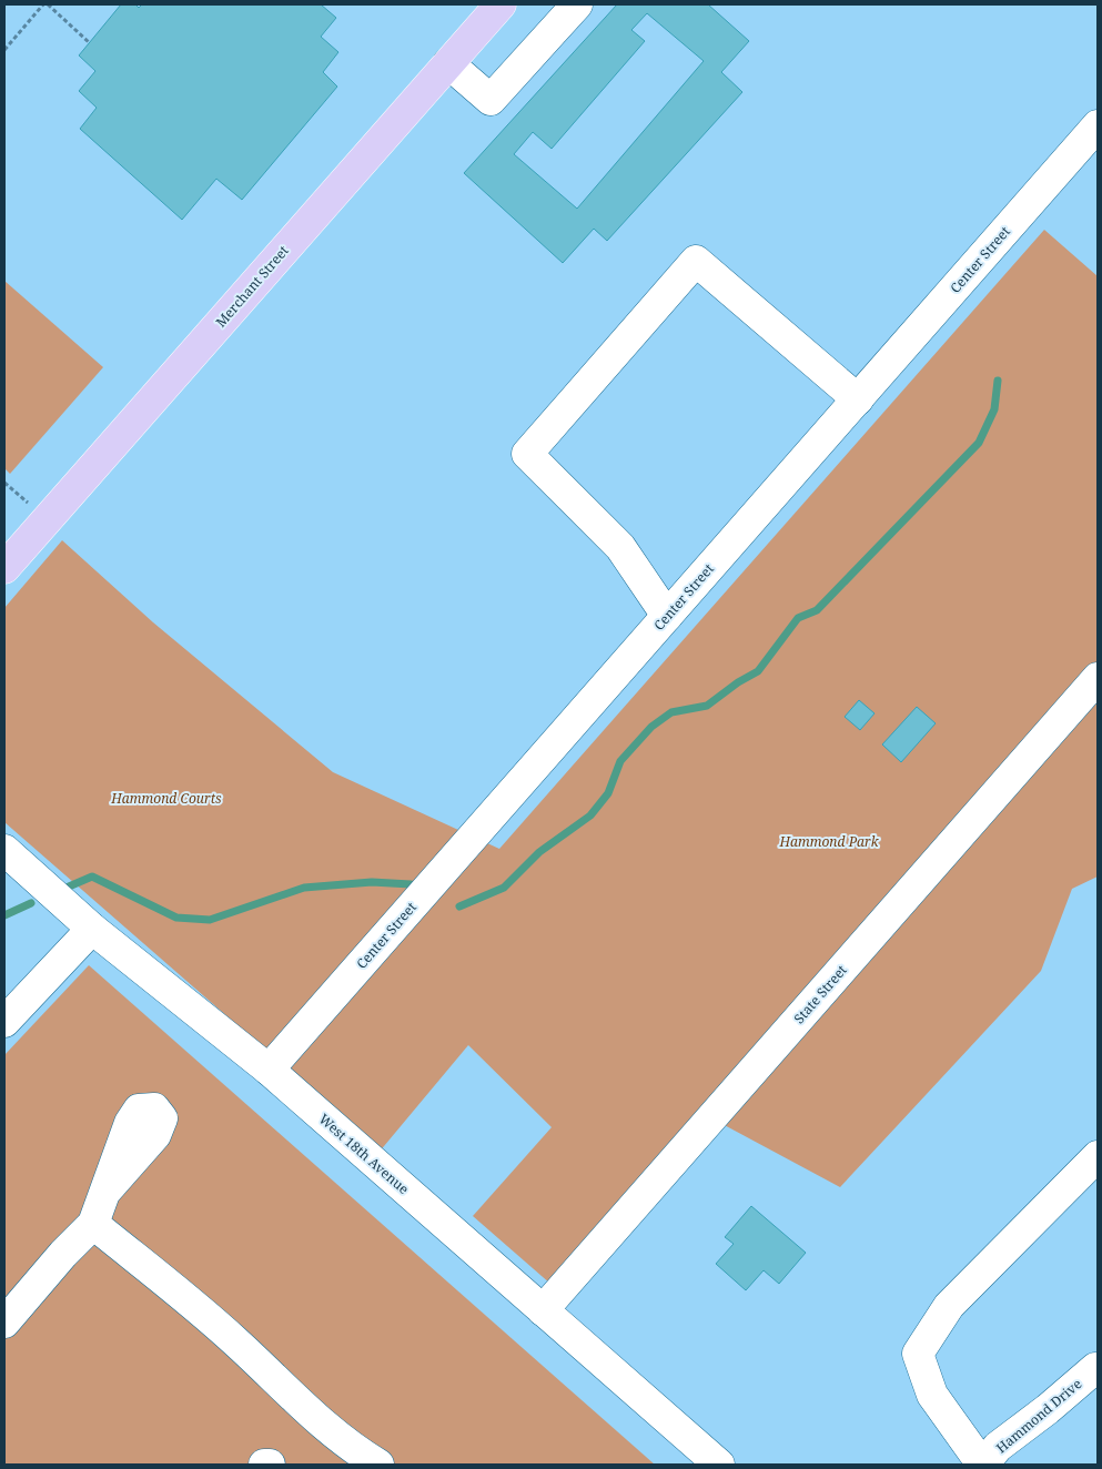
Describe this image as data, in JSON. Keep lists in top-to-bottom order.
{
  "streets": {
    "main road": ["Merchant Street"],
    "street": [
      "Center Street",
      "State Street",
      "West 18th Avenue",
      "Hammond Drive"
    ]
  },
  "crossings": [
    ["Center Street", "West 18th Avenue"],
    ["State Street", "West 18th Avenue"]
  ],
  "parks": ["Hammond Courts", "Hammond Park"]
}
